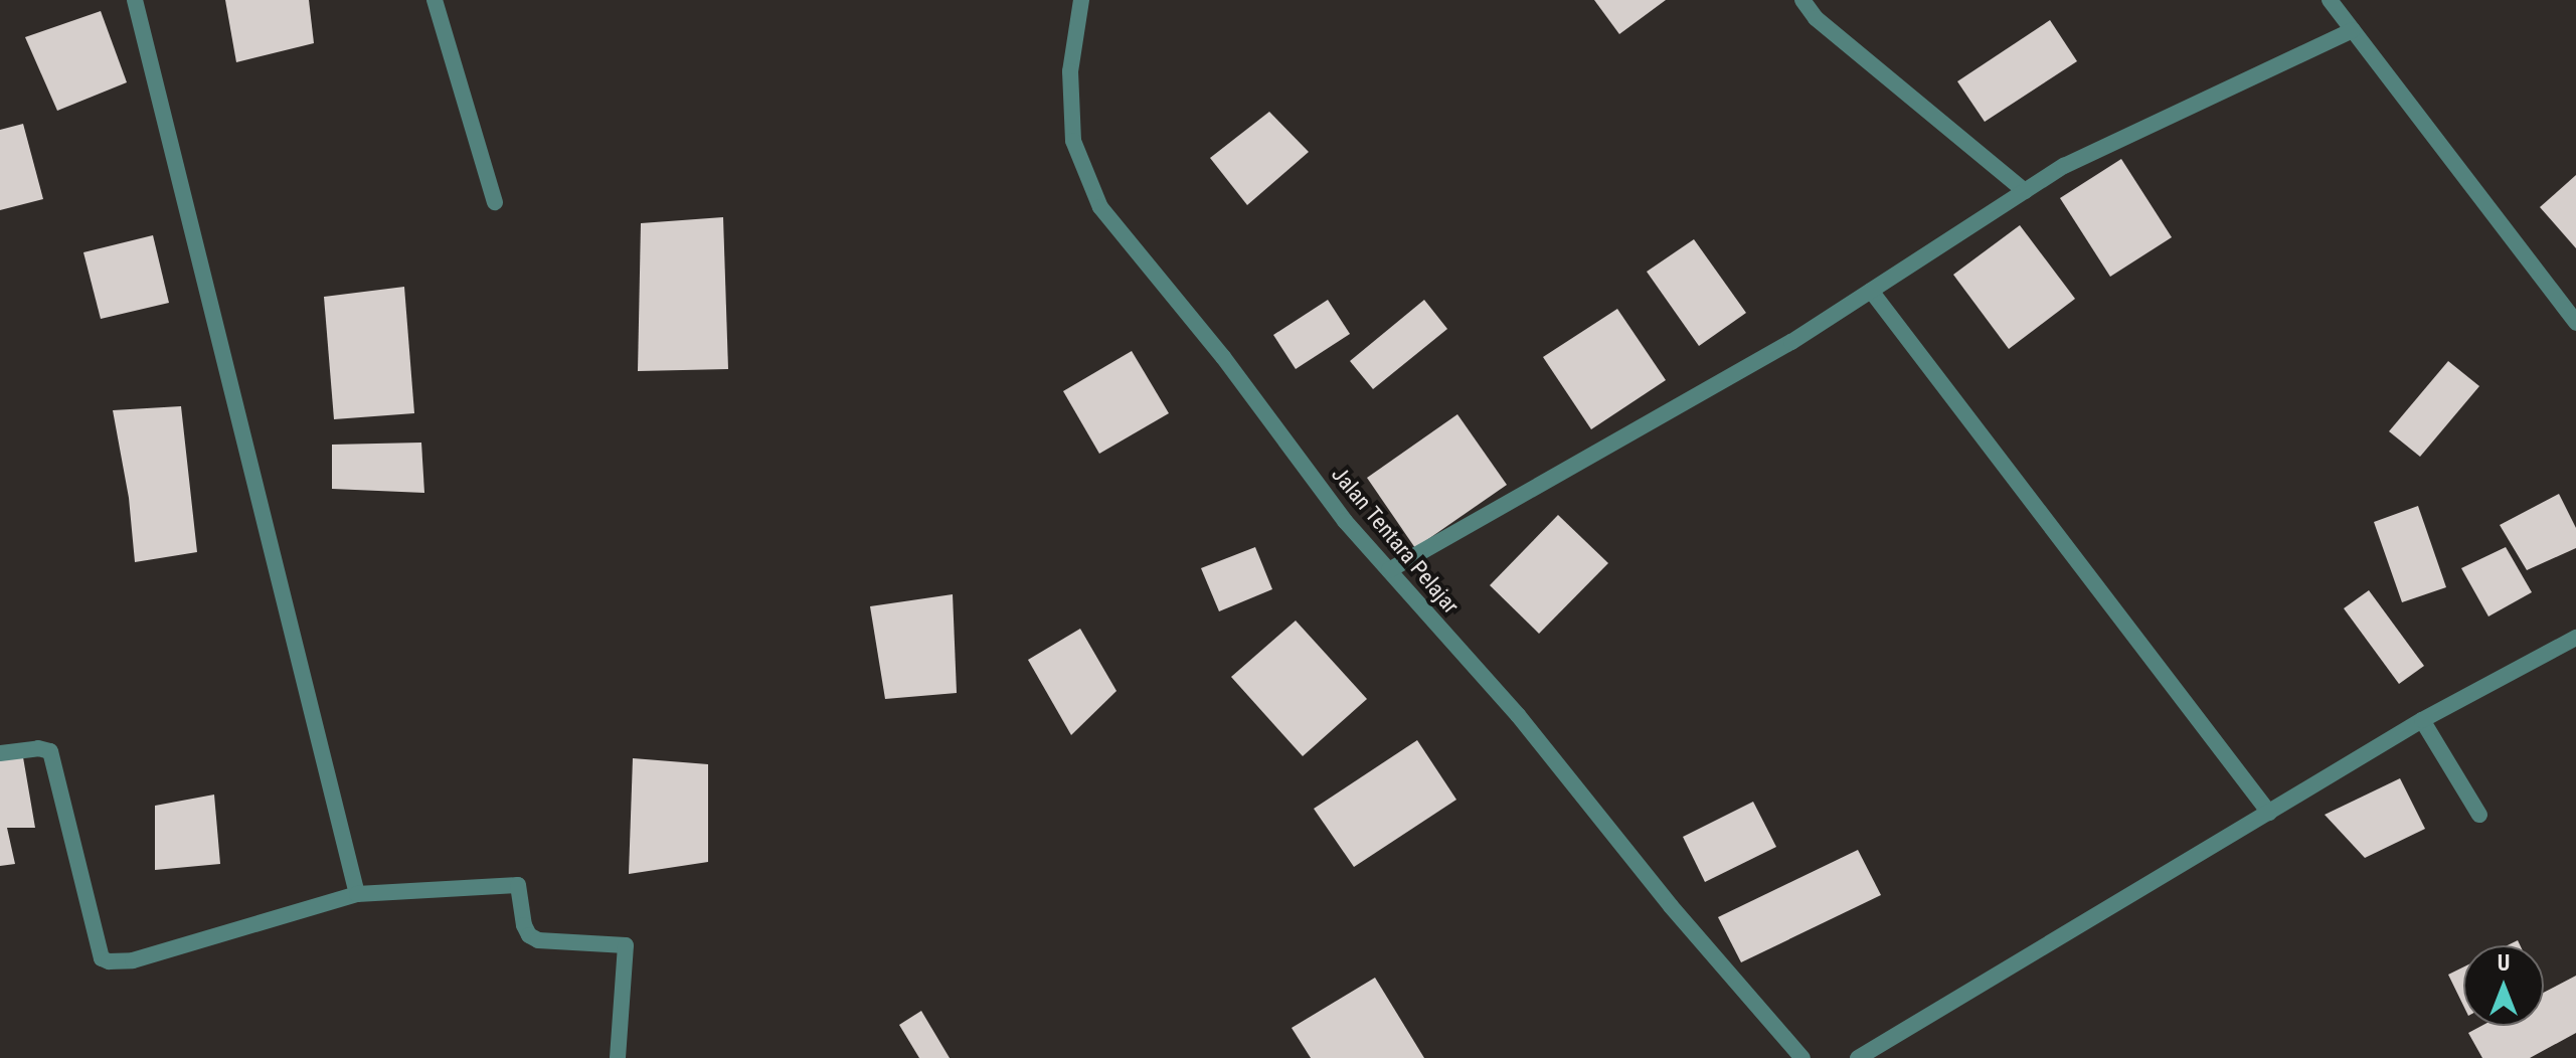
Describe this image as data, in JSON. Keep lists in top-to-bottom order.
{
  "streets": {
    "street": ["Jalan Tentara Pelajar"]
  },
  "north": "top"
}
